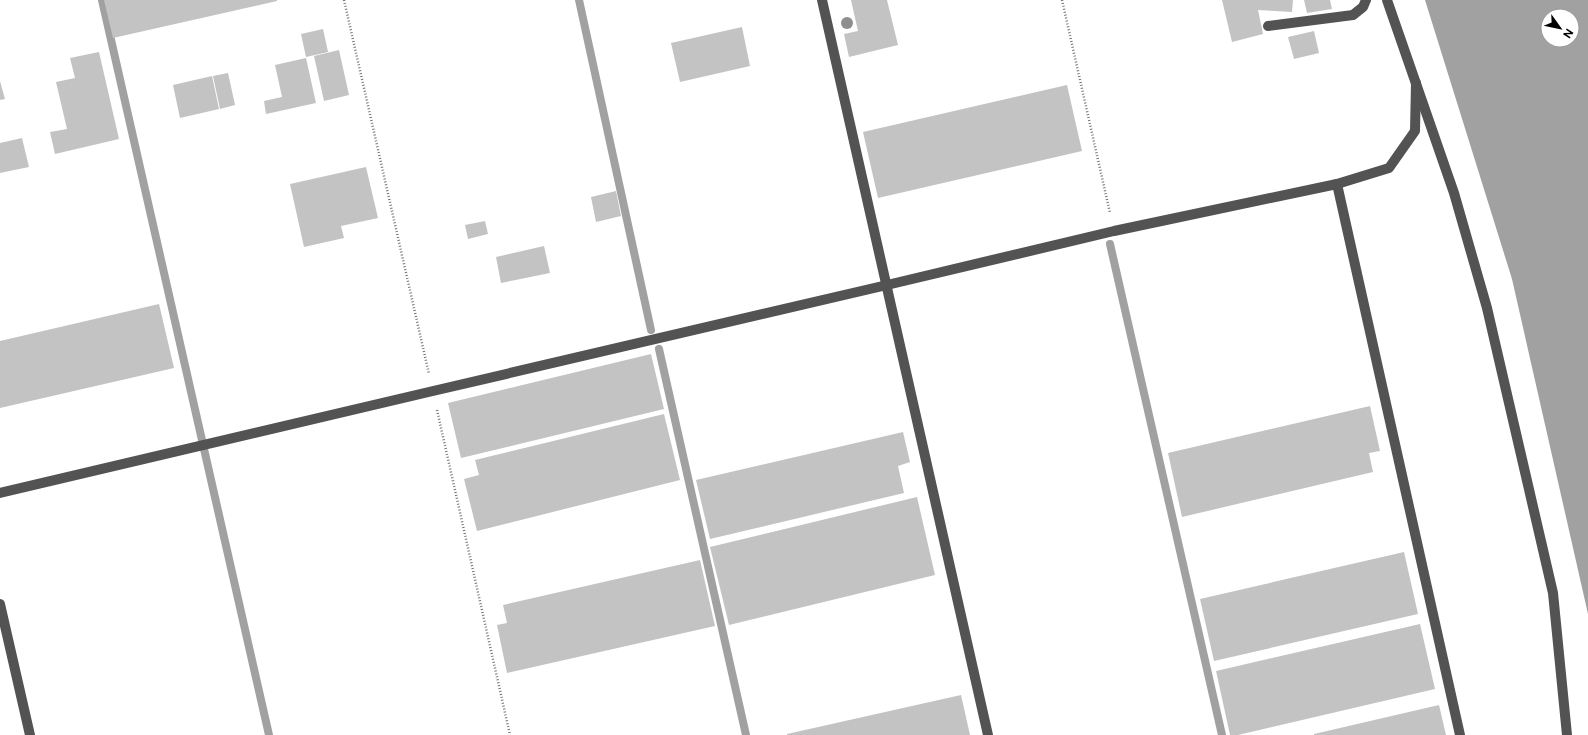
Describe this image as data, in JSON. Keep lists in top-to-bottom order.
{
  "north": "bottom right"
}
